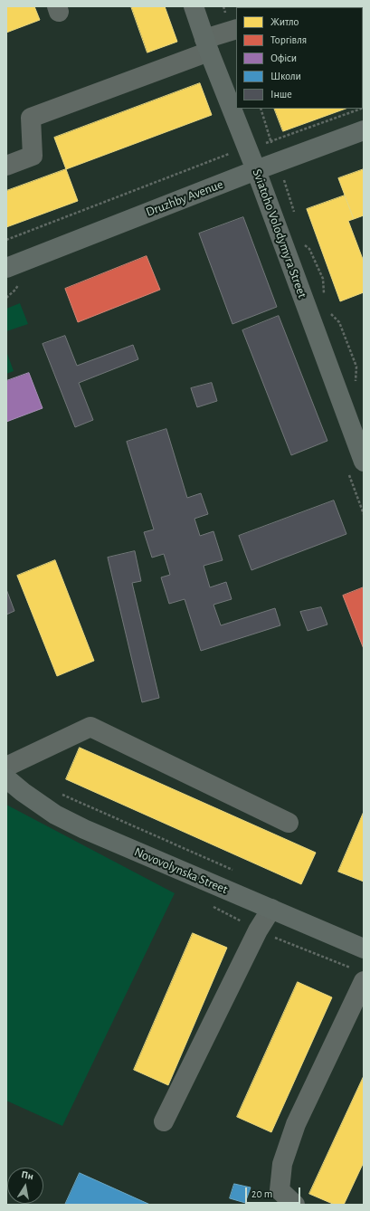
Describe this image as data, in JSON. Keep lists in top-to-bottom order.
{
  "streets": {
    "street": ["Druzhby Avenue", "Sviatoho Volodymyra Street", "Novovolynska Street"]
  },
  "crossings": [
    ["Druzhby Avenue", "Sviatoho Volodymyra Street"]
  ],
  "legend": [
    "Житло",
    "Торгівля",
    "Офіси",
    "Школи",
    "Інше"
  ],
  "scale_bar": "20 m",
  "north": "top"
}
